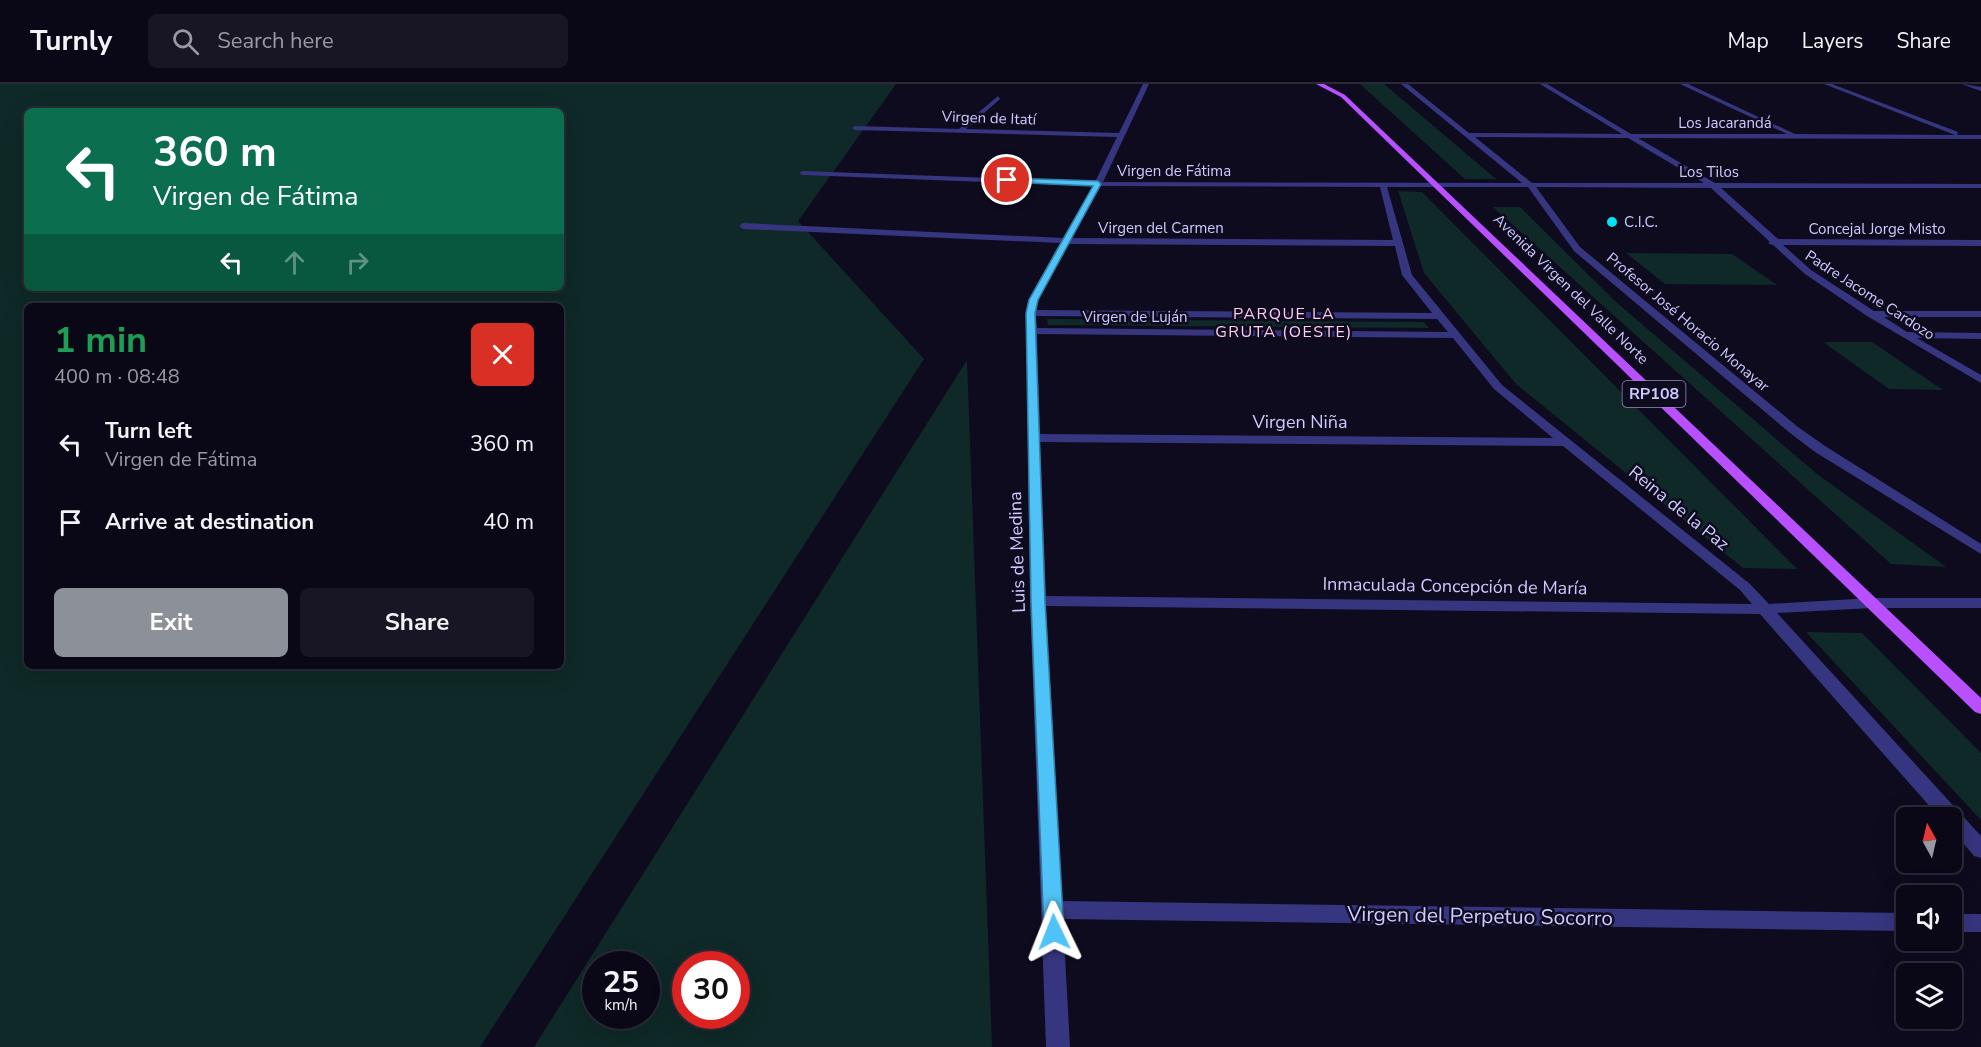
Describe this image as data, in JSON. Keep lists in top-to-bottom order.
{
  "streets": {
    "main road": ["Avenida Virgen del Valle Norte", "RP108"],
    "street": [
      "Virgen de Itatí",
      "Los Jacarandá",
      "Virgen de Fátima",
      "Los Tilos",
      "Virgen del Carmen",
      "Concejal Jorge Misto",
      "Padre Jacome Cardozo",
      "Virgen de Luján",
      "Profesor José Horacio Monayar",
      "Virgen Niña",
      "Reina de la Paz",
      "Luis de Medina",
      "Inmaculada Concepción de María",
      "Virgen del Perpetuo Socorro"
    ]
  },
  "crossings": [
    ["Virgen de Itatí", "Luis de Medina"],
    ["Los Jacarandá", "Padre Jacome Cardozo"],
    ["Los Jacarandá", "Profesor José Horacio Monayar"],
    ["Virgen de Fátima", "Los Tilos"],
    ["Virgen de Fátima", "Avenida Virgen del Valle Norte"],
    ["Virgen de Fátima", "Reina de la Paz"],
    ["Virgen de Fátima", "Luis de Medina"],
    ["Los Tilos", "Avenida Virgen del Valle Norte"],
    ["Los Tilos", "Padre Jacome Cardozo"],
    ["Los Tilos", "Profesor José Horacio Monayar"],
    ["Virgen del Carmen", "Reina de la Paz"],
    ["Virgen del Carmen", "Luis de Medina"],
    ["Concejal Jorge Misto", "Padre Jacome Cardozo"],
    ["Avenida Virgen del Valle Norte", "Inmaculada Concepción de María"],
    ["Virgen de Luján", "Reina de la Paz"],
    ["Virgen de Luján", "Luis de Medina"],
    ["Virgen Niña", "Reina de la Paz"],
    ["Virgen Niña", "Luis de Medina"],
    ["Reina de la Paz", "Inmaculada Concepción de María"],
    ["Luis de Medina", "Inmaculada Concepción de María"],
    ["Luis de Medina", "Virgen del Perpetuo Socorro"]
  ],
  "districts": ["PARQUE LA GRUTA (OESTE)"],
  "places": ["C.I.C."],
  "north": "top",
  "page": {
    "header": "Turnly",
    "search": "Search here",
    "nav": ["Map", "Layers", "Share"],
    "turn": ["360 m", "Virgen de Fátima"],
    "heading": ["1 min", "400 m · 08:48"],
    "list": [
      {
        "name": "Turn left",
        "note": "Virgen de Fátima",
        "value": "360 m"
      },
      {
        "name": "Arrive at destination",
        "value": "40 m"
      }
    ],
    "buttons": ["Exit", "Share"],
    "speed": "25 km/h",
    "limit": "30"
  }
}
